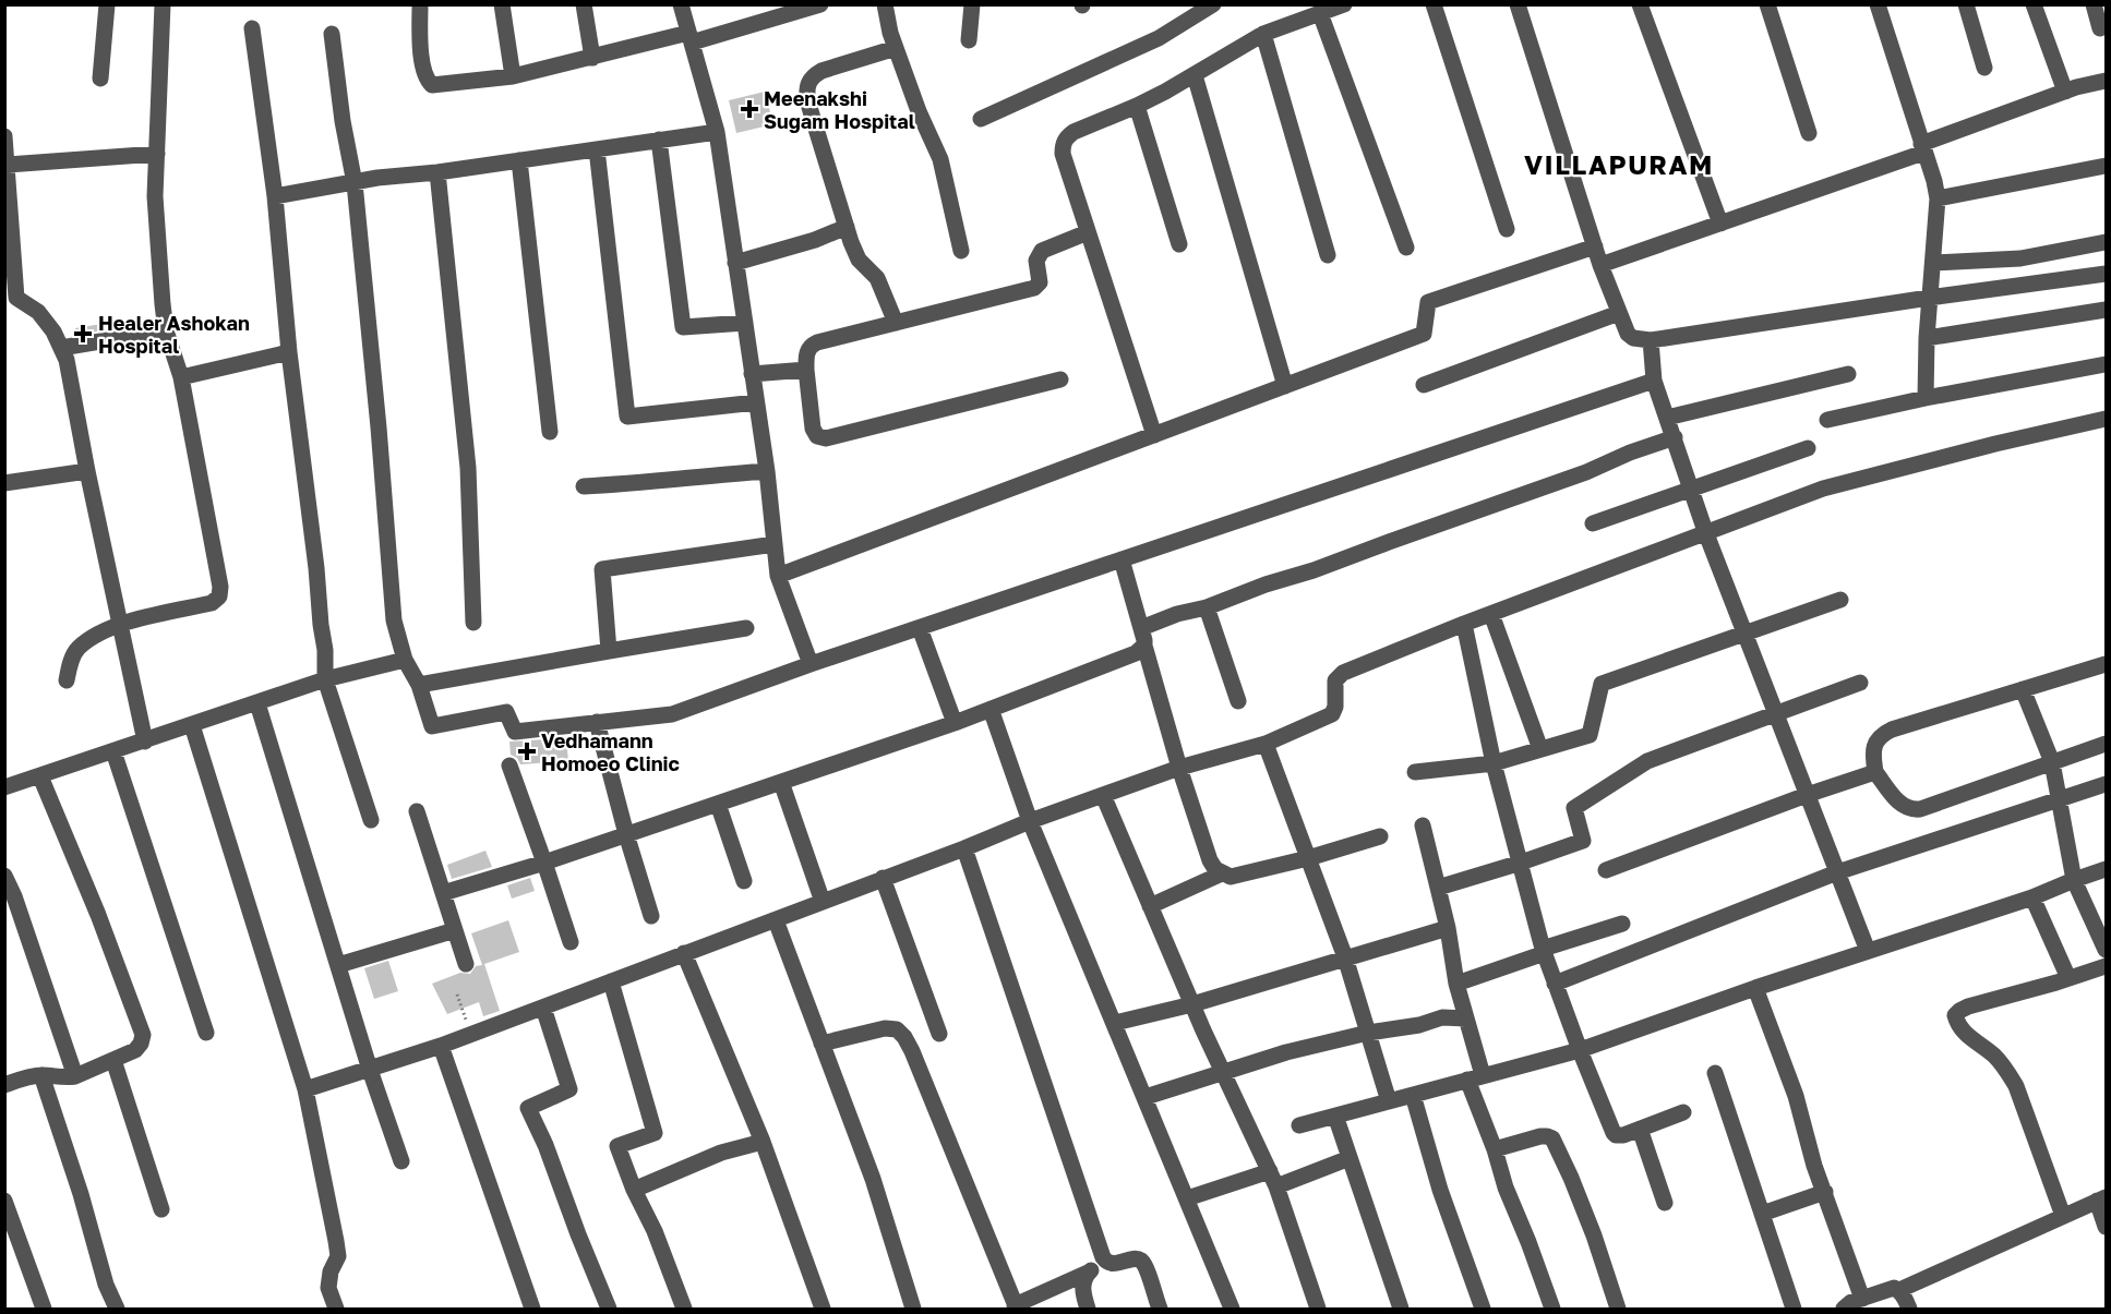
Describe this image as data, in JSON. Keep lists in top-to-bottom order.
{
  "districts": ["VILLAPURAM"],
  "places": {
    "health": ["Meenakshi Sugam Hospital", "Healer Ashokan Hospital", "Vedhamann Homoeo Clinic"]
  }
}
